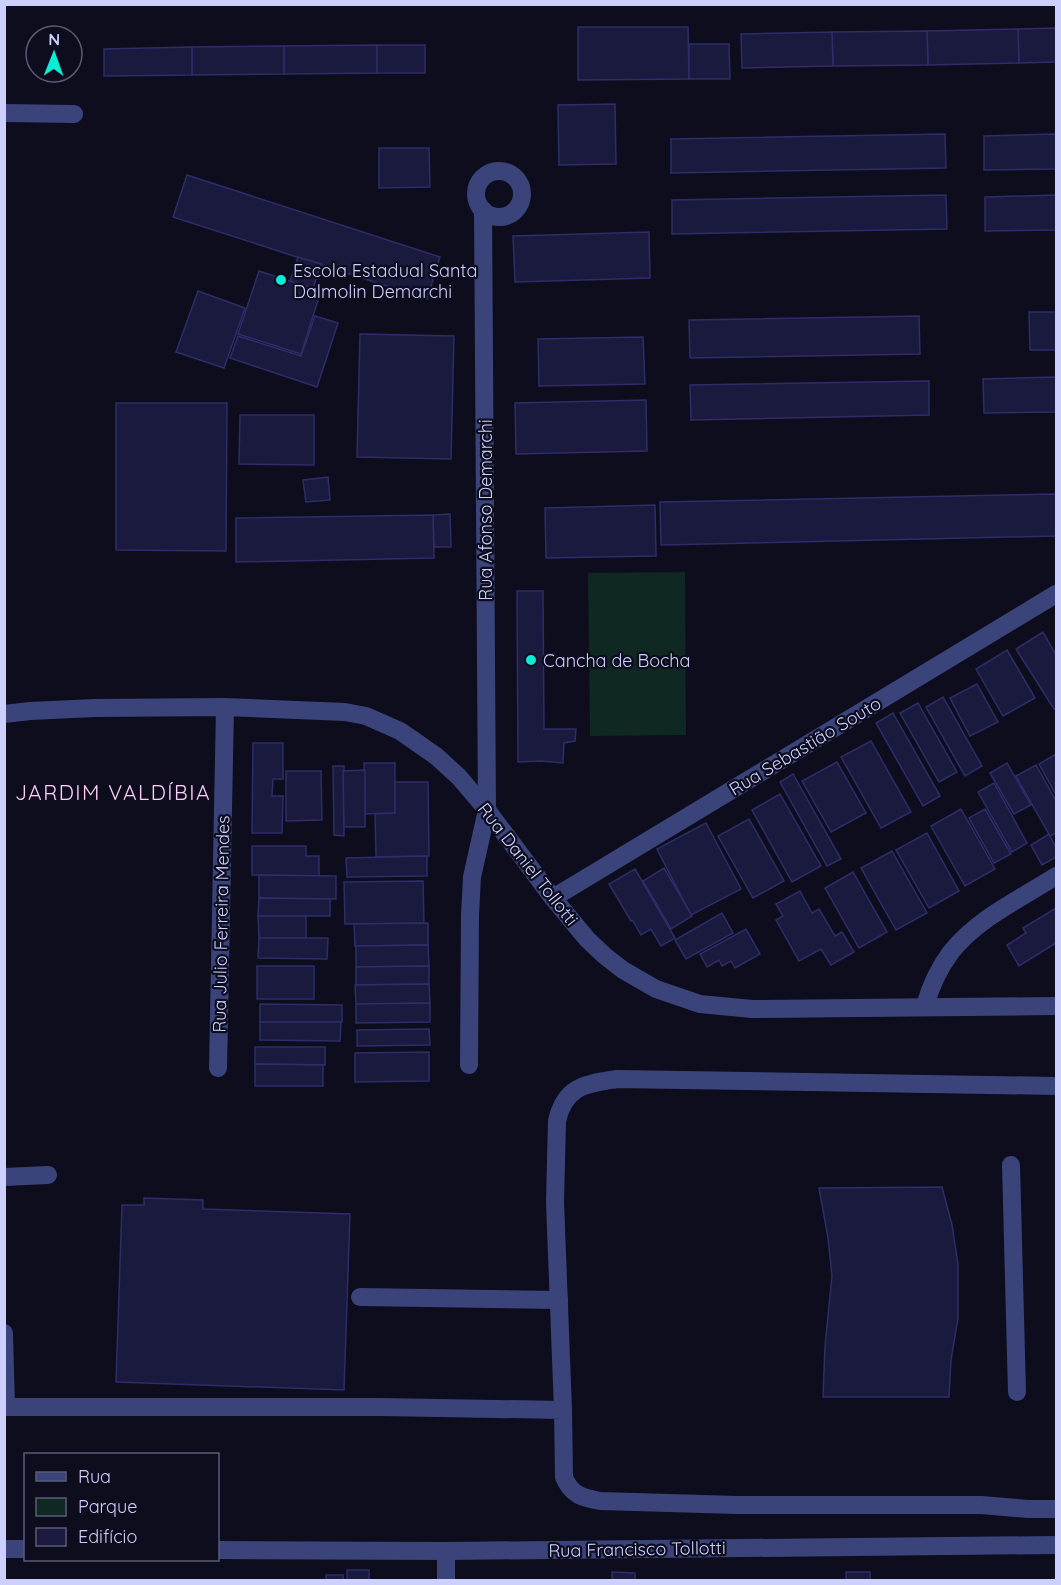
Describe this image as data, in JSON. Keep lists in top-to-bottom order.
{
  "streets": {
    "street": [
      "Rua Afonso Demarchi",
      "Rua Sebastião Souto",
      "Rua Daniel Tollotti",
      "Rua Julio Ferreira Mendes",
      "Rua Francisco Tollotti"
    ]
  },
  "crossings": [
    ["Rua Afonso Demarchi", "Rua Daniel Tollotti"],
    ["Rua Sebastião Souto", "Rua Daniel Tollotti"],
    ["Rua Daniel Tollotti", "Rua Julio Ferreira Mendes"]
  ],
  "districts": ["JARDIM VALDÍBIA"],
  "places": ["Escola Estadual Santa Dalmolin Demarchi", "Cancha de Bocha"],
  "legend": ["Rua", "Parque", "Edifício"],
  "north": "top"
}
